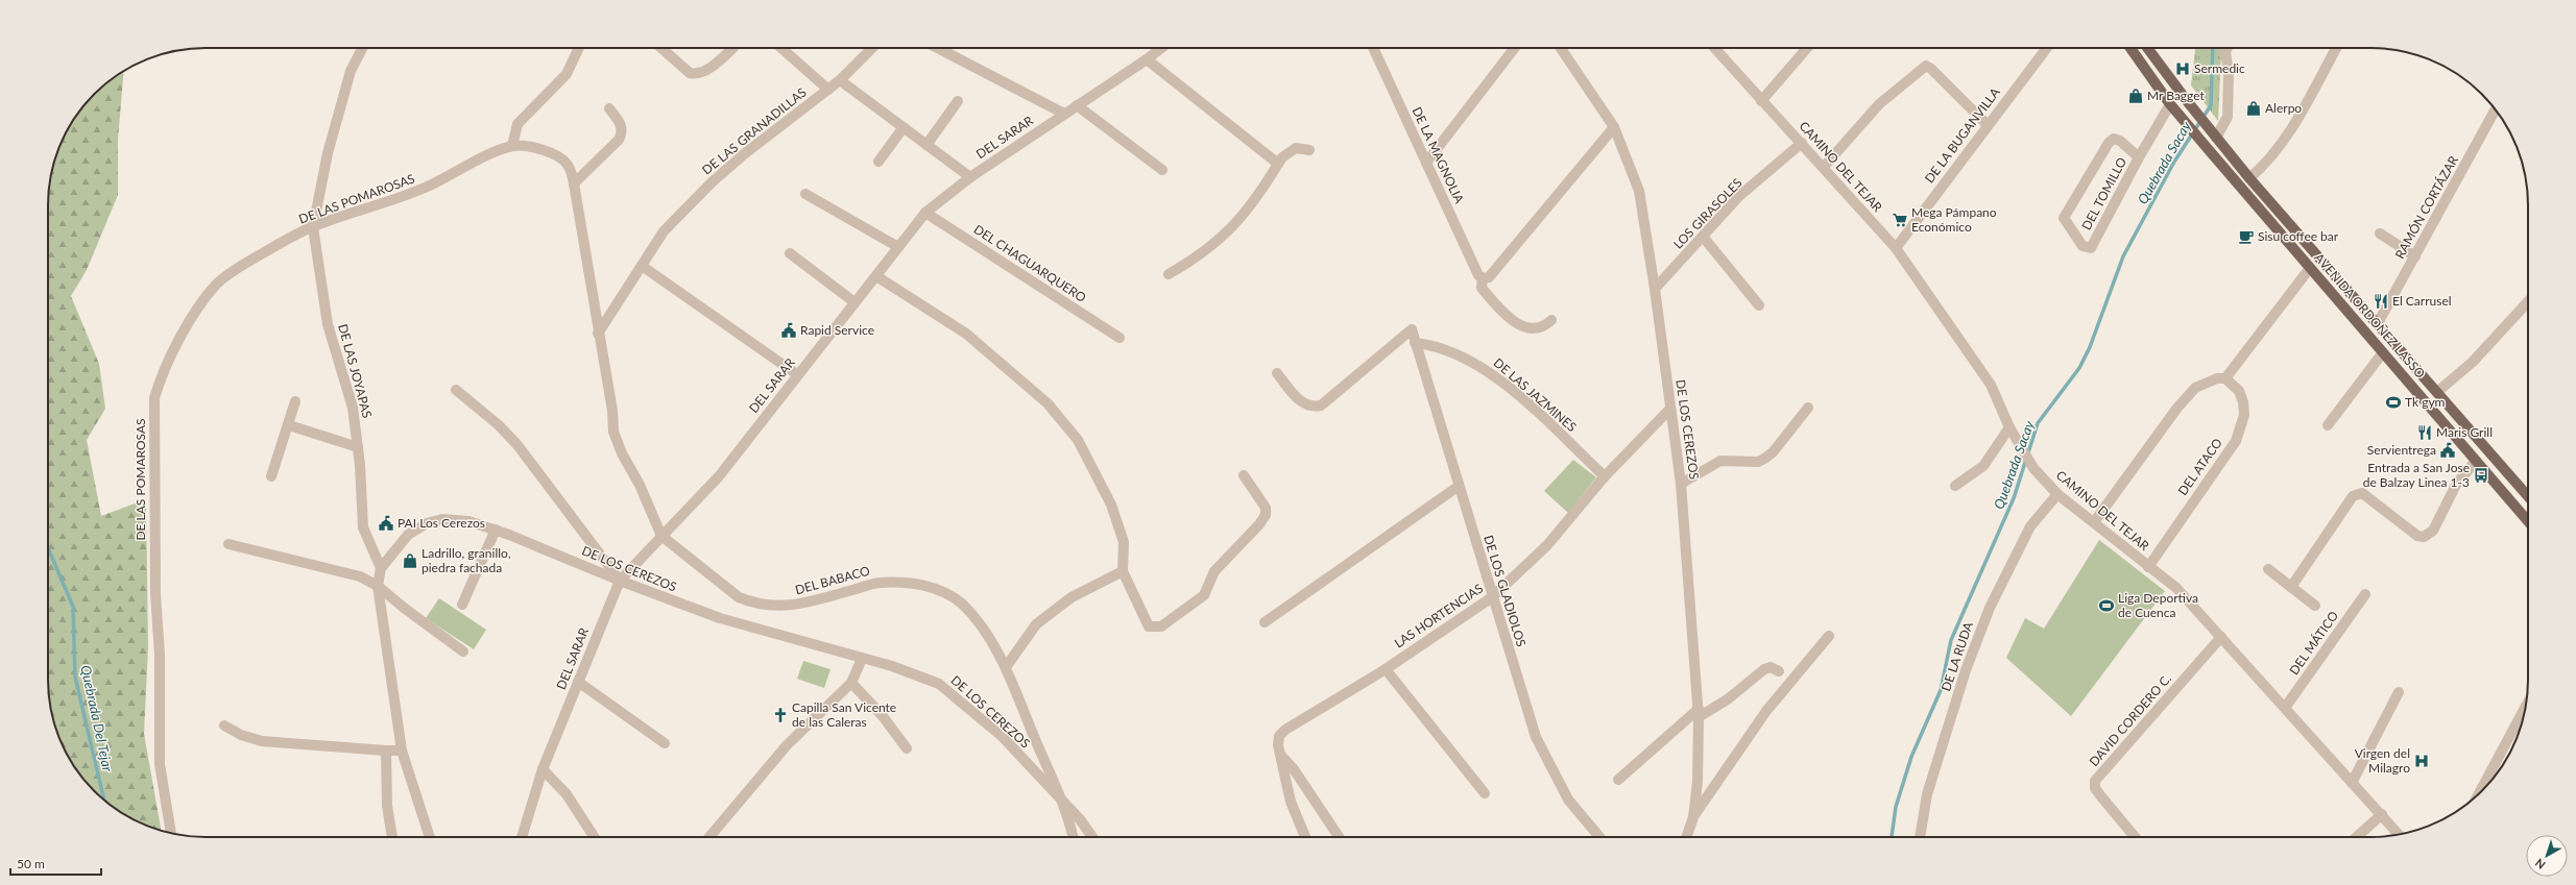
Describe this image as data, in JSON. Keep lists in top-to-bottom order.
{
  "streets": {
    "main road": ["AVENIDA ORDOÑEZ LASSO"],
    "street": [
      "DE LAS GRANADILLAS",
      "DE LA BUGANVILLA",
      "DEL SARAR",
      "DE LA MAGNOLIA",
      "CAMINO DEL TEJAR",
      "DEL TOMILLO",
      "DE LAS POMAROSAS",
      "RAMÓN CORTÁZAR",
      "LOS GIRASOLES",
      "DEL CHAGUARQUERO",
      "DE LAS JOYAPAS",
      "DE LAS JAZMINES",
      "DE LOS CEREZOS",
      "DEL ATACO",
      "DEL BABACO",
      "DE LOS GLADIOLOS",
      "LAS HORTENCIAS",
      "DEL MÁTICO",
      "DE LA RUDA",
      "DAVID CORDERO C."
    ]
  },
  "crossings": [
    ["DE LAS GRANADILLAS", "DE LAS POMAROSAS"],
    ["DE LA BUGANVILLA", "CAMINO DEL TEJAR"],
    ["DEL SARAR", "DE LAS POMAROSAS"],
    ["DEL SARAR", "DEL CHAGUARQUERO"],
    ["DEL SARAR", "DE LOS CEREZOS"],
    ["DEL SARAR", "DEL BABACO"],
    ["CAMINO DEL TEJAR", "LOS GIRASOLES"],
    ["CAMINO DEL TEJAR", "DEL ATACO"],
    ["CAMINO DEL TEJAR", "DEL MÁTICO"],
    ["CAMINO DEL TEJAR", "DE LA RUDA"],
    ["CAMINO DEL TEJAR", "DAVID CORDERO C."],
    ["DEL TOMILLO", "AVENIDA ORDOÑEZ LASSO"],
    ["DE LAS POMAROSAS", "DE LAS JOYAPAS"],
    ["DE LAS POMAROSAS", "DEL BABACO"],
    ["RAMÓN CORTÁZAR", "AVENIDA ORDOÑEZ LASSO"],
    ["LOS GIRASOLES", "DE LOS CEREZOS"],
    ["DE LAS JOYAPAS", "DE LOS CEREZOS"],
    ["DE LAS JAZMINES", "DE LOS GLADIOLOS"],
    ["DE LAS JAZMINES", "LAS HORTENCIAS"],
    ["DE LOS CEREZOS", "DEL BABACO"],
    ["DE LOS CEREZOS", "LAS HORTENCIAS"],
    ["DE LOS GLADIOLOS", "LAS HORTENCIAS"]
  ],
  "water": ["Quebrada Sacay", "Quebrada Del Tejar"],
  "places": {
    "hospital": ["Sermedic", "Virgen del Milagro"],
    "shop": ["Mr Bagget", "Alerpo", "Ladrillo, granillo, piedra fachada"],
    "supermarket": ["Mega Pámpano Económico"],
    "cafe": ["Sisu coffee bar"],
    "restaurant": ["El Carrusel", "Maris Grill"],
    "public building": ["Rapid Service", "Servientrega", "PAI Los Cerezos"],
    "sports": ["Tk gym", "Liga Deportiva de Cuenca"],
    "bus stop": ["Entrada a San Jose de Balzay Linea 1-3"],
    "church": ["Capilla San Vicente de las Caleras"]
  },
  "scale_bar": "50 m",
  "north": "bottom left"
}
